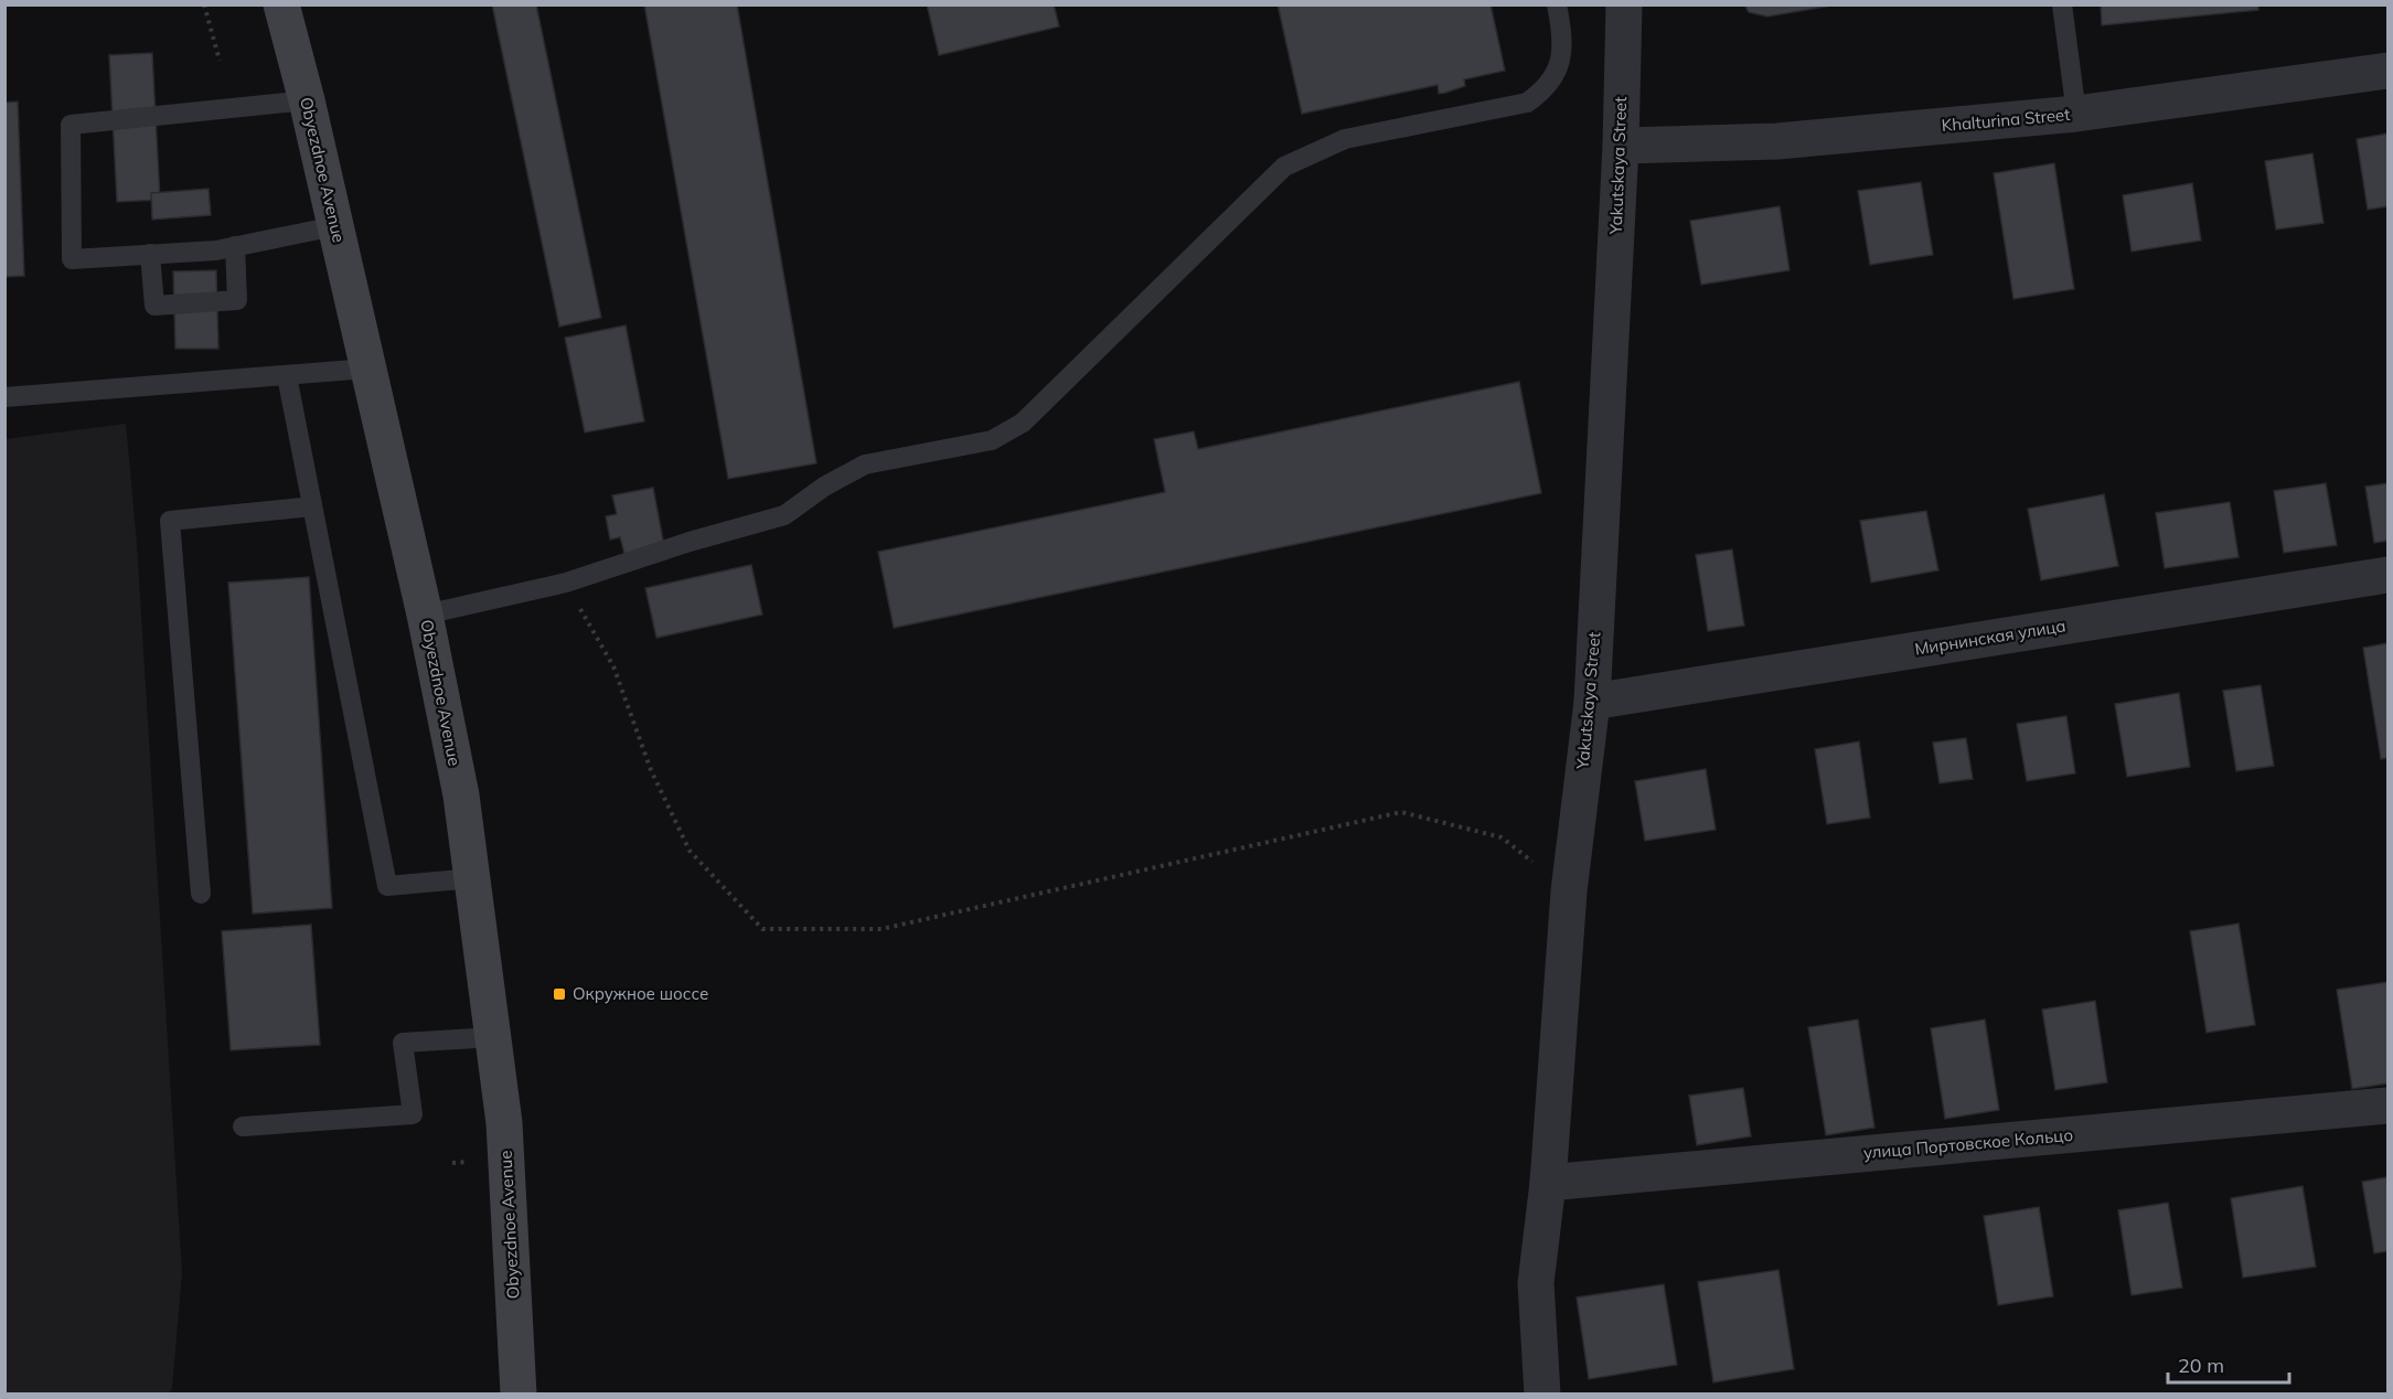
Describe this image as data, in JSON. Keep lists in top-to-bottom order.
{
  "streets": {
    "main road": ["Obyezdnoe Avenue"],
    "street": [
      "Khalturina Street",
      "Yakutskaya Street",
      "Мирнинская улица",
      "улица Портовское Кольцо"
    ]
  },
  "crossings": [
    ["Khalturina Street", "Yakutskaya Street"],
    ["Yakutskaya Street", "Мирнинская улица"],
    ["Yakutskaya Street", "улица Портовское Кольцо"]
  ],
  "places": {
    "transit": ["Окружное шоссе"]
  },
  "scale_bar": "20 m"
}
